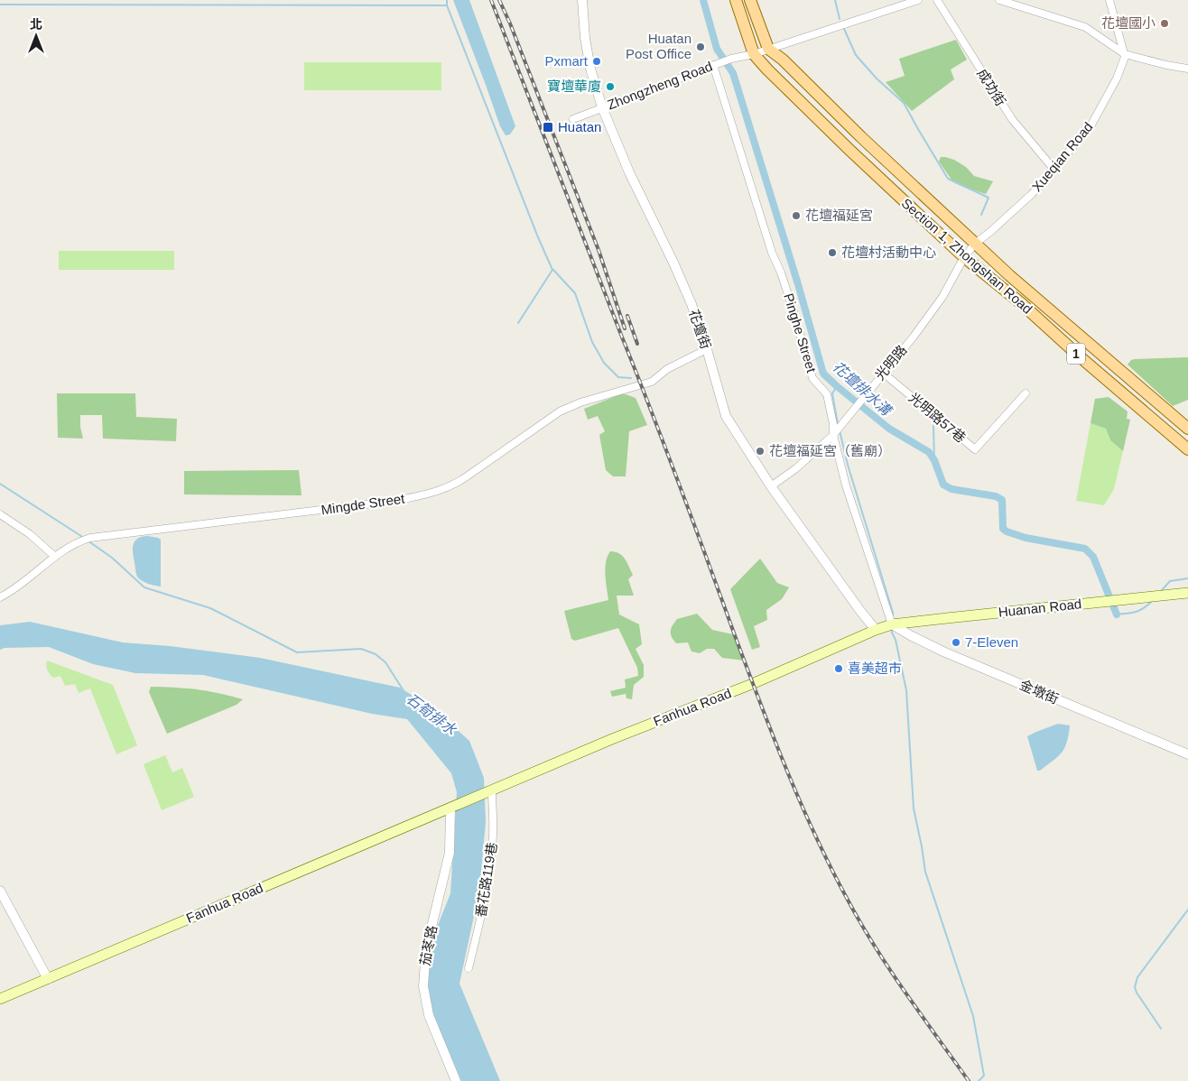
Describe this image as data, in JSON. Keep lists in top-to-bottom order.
{
  "streets": {
    "main road": [
      "Section 1, Zhongshan Road",
      "1",
      "Huanan Road",
      "Fanhua Road"
    ],
    "street": [
      "Zhongzheng Road",
      "成功街",
      "Xueqian Road",
      "花壇街",
      "Pinghe Street",
      "光明路",
      "光明路57巷",
      "Mingde Street",
      "金墩街",
      "番花路119巷",
      "茄苳路"
    ]
  },
  "crossings": [
    ["Zhongzheng Road", "Section 1, Zhongshan Road"],
    ["Zhongzheng Road", "花壇街"],
    ["Zhongzheng Road", "Pinghe Street"],
    ["Zhongzheng Road", "1"],
    ["成功街", "Xueqian Road"],
    ["Xueqian Road", "Section 1, Zhongshan Road"],
    ["Xueqian Road", "光明路"],
    ["Section 1, Zhongshan Road", "1"],
    ["Section 1, Zhongshan Road", "光明路"],
    ["花壇街", "光明路"],
    ["花壇街", "Mingde Street"],
    ["花壇街", "Fanhua Road"],
    ["Pinghe Street", "光明路"],
    ["Pinghe Street", "Huanan Road"],
    ["Pinghe Street", "金墩街"],
    ["Pinghe Street", "Fanhua Road"],
    ["光明路", "光明路57巷"],
    ["Huanan Road", "金墩街"],
    ["Huanan Road", "Fanhua Road"],
    ["金墩街", "Fanhua Road"],
    ["Fanhua Road", "番花路119巷"],
    ["Fanhua Road", "茄苳路"]
  ],
  "water": ["花壇排水溝", "石筍排水"],
  "places": {
    "other": [
      "花壇國小",
      "Huatan Post Office",
      "Pxmart",
      "寶壇華廈",
      "花壇福延宮",
      "花壇村活動中心",
      "花壇福延宮（舊廟）",
      "7-Eleven",
      "喜美超市"
    ],
    "transit": ["Huatan"]
  },
  "north": "top"
}
